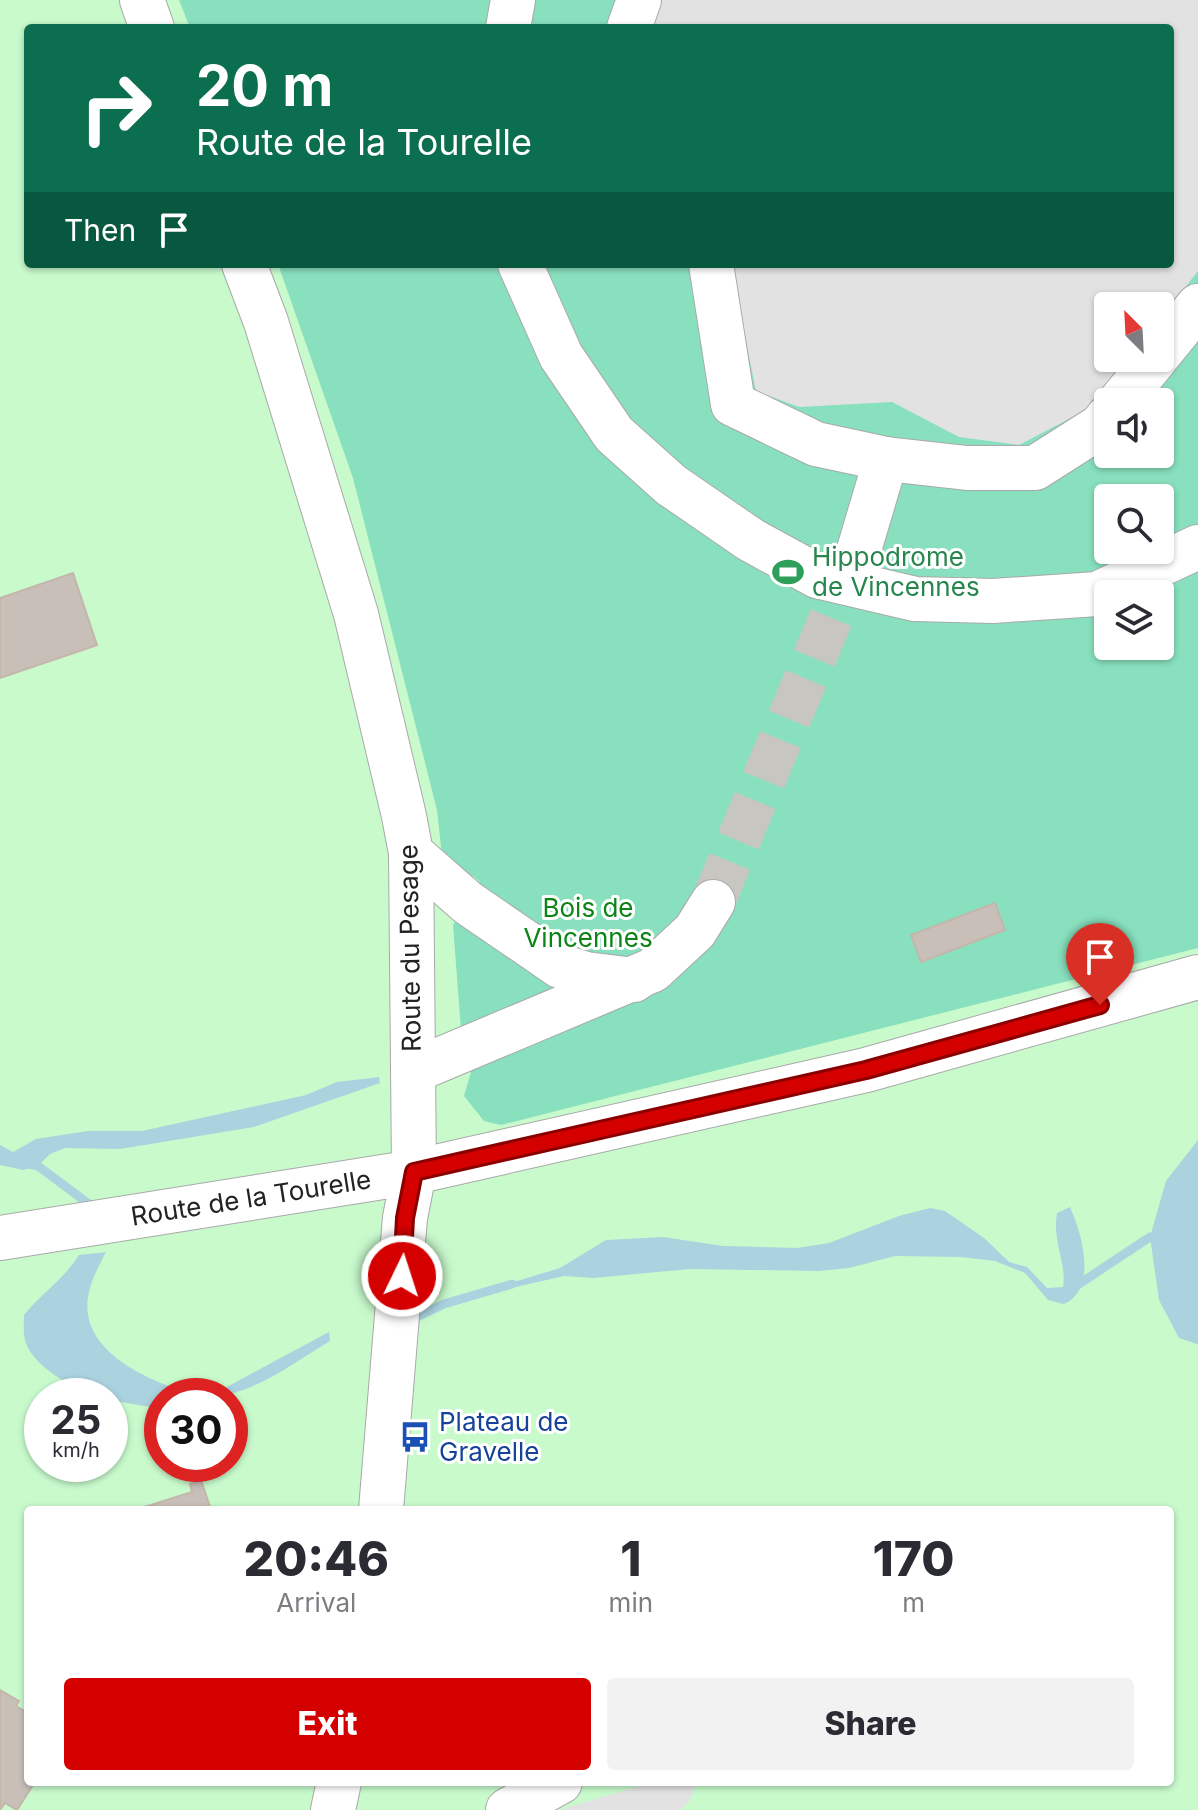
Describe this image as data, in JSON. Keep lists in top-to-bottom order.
{
  "streets": {
    "street": ["Route du Pesage", "Route de la Tourelle"]
  },
  "crossings": [
    ["Route du Pesage", "Route de la Tourelle"]
  ],
  "parks": ["Bois de Vincennes"],
  "places": {
    "sports": ["Hippodrome de Vincennes"],
    "bus stop": ["Plateau de Gravelle"]
  },
  "north": "top left",
  "page": {
    "turn": ["20 m", "Route de la Tourelle"],
    "then": "Then",
    "speed": "25 km/h",
    "limit": "30",
    "eta": [
      "20:46",
      "Arrival",
      "1",
      "min",
      "170",
      "m"
    ],
    "buttons": ["Exit", "Share"]
  }
}
